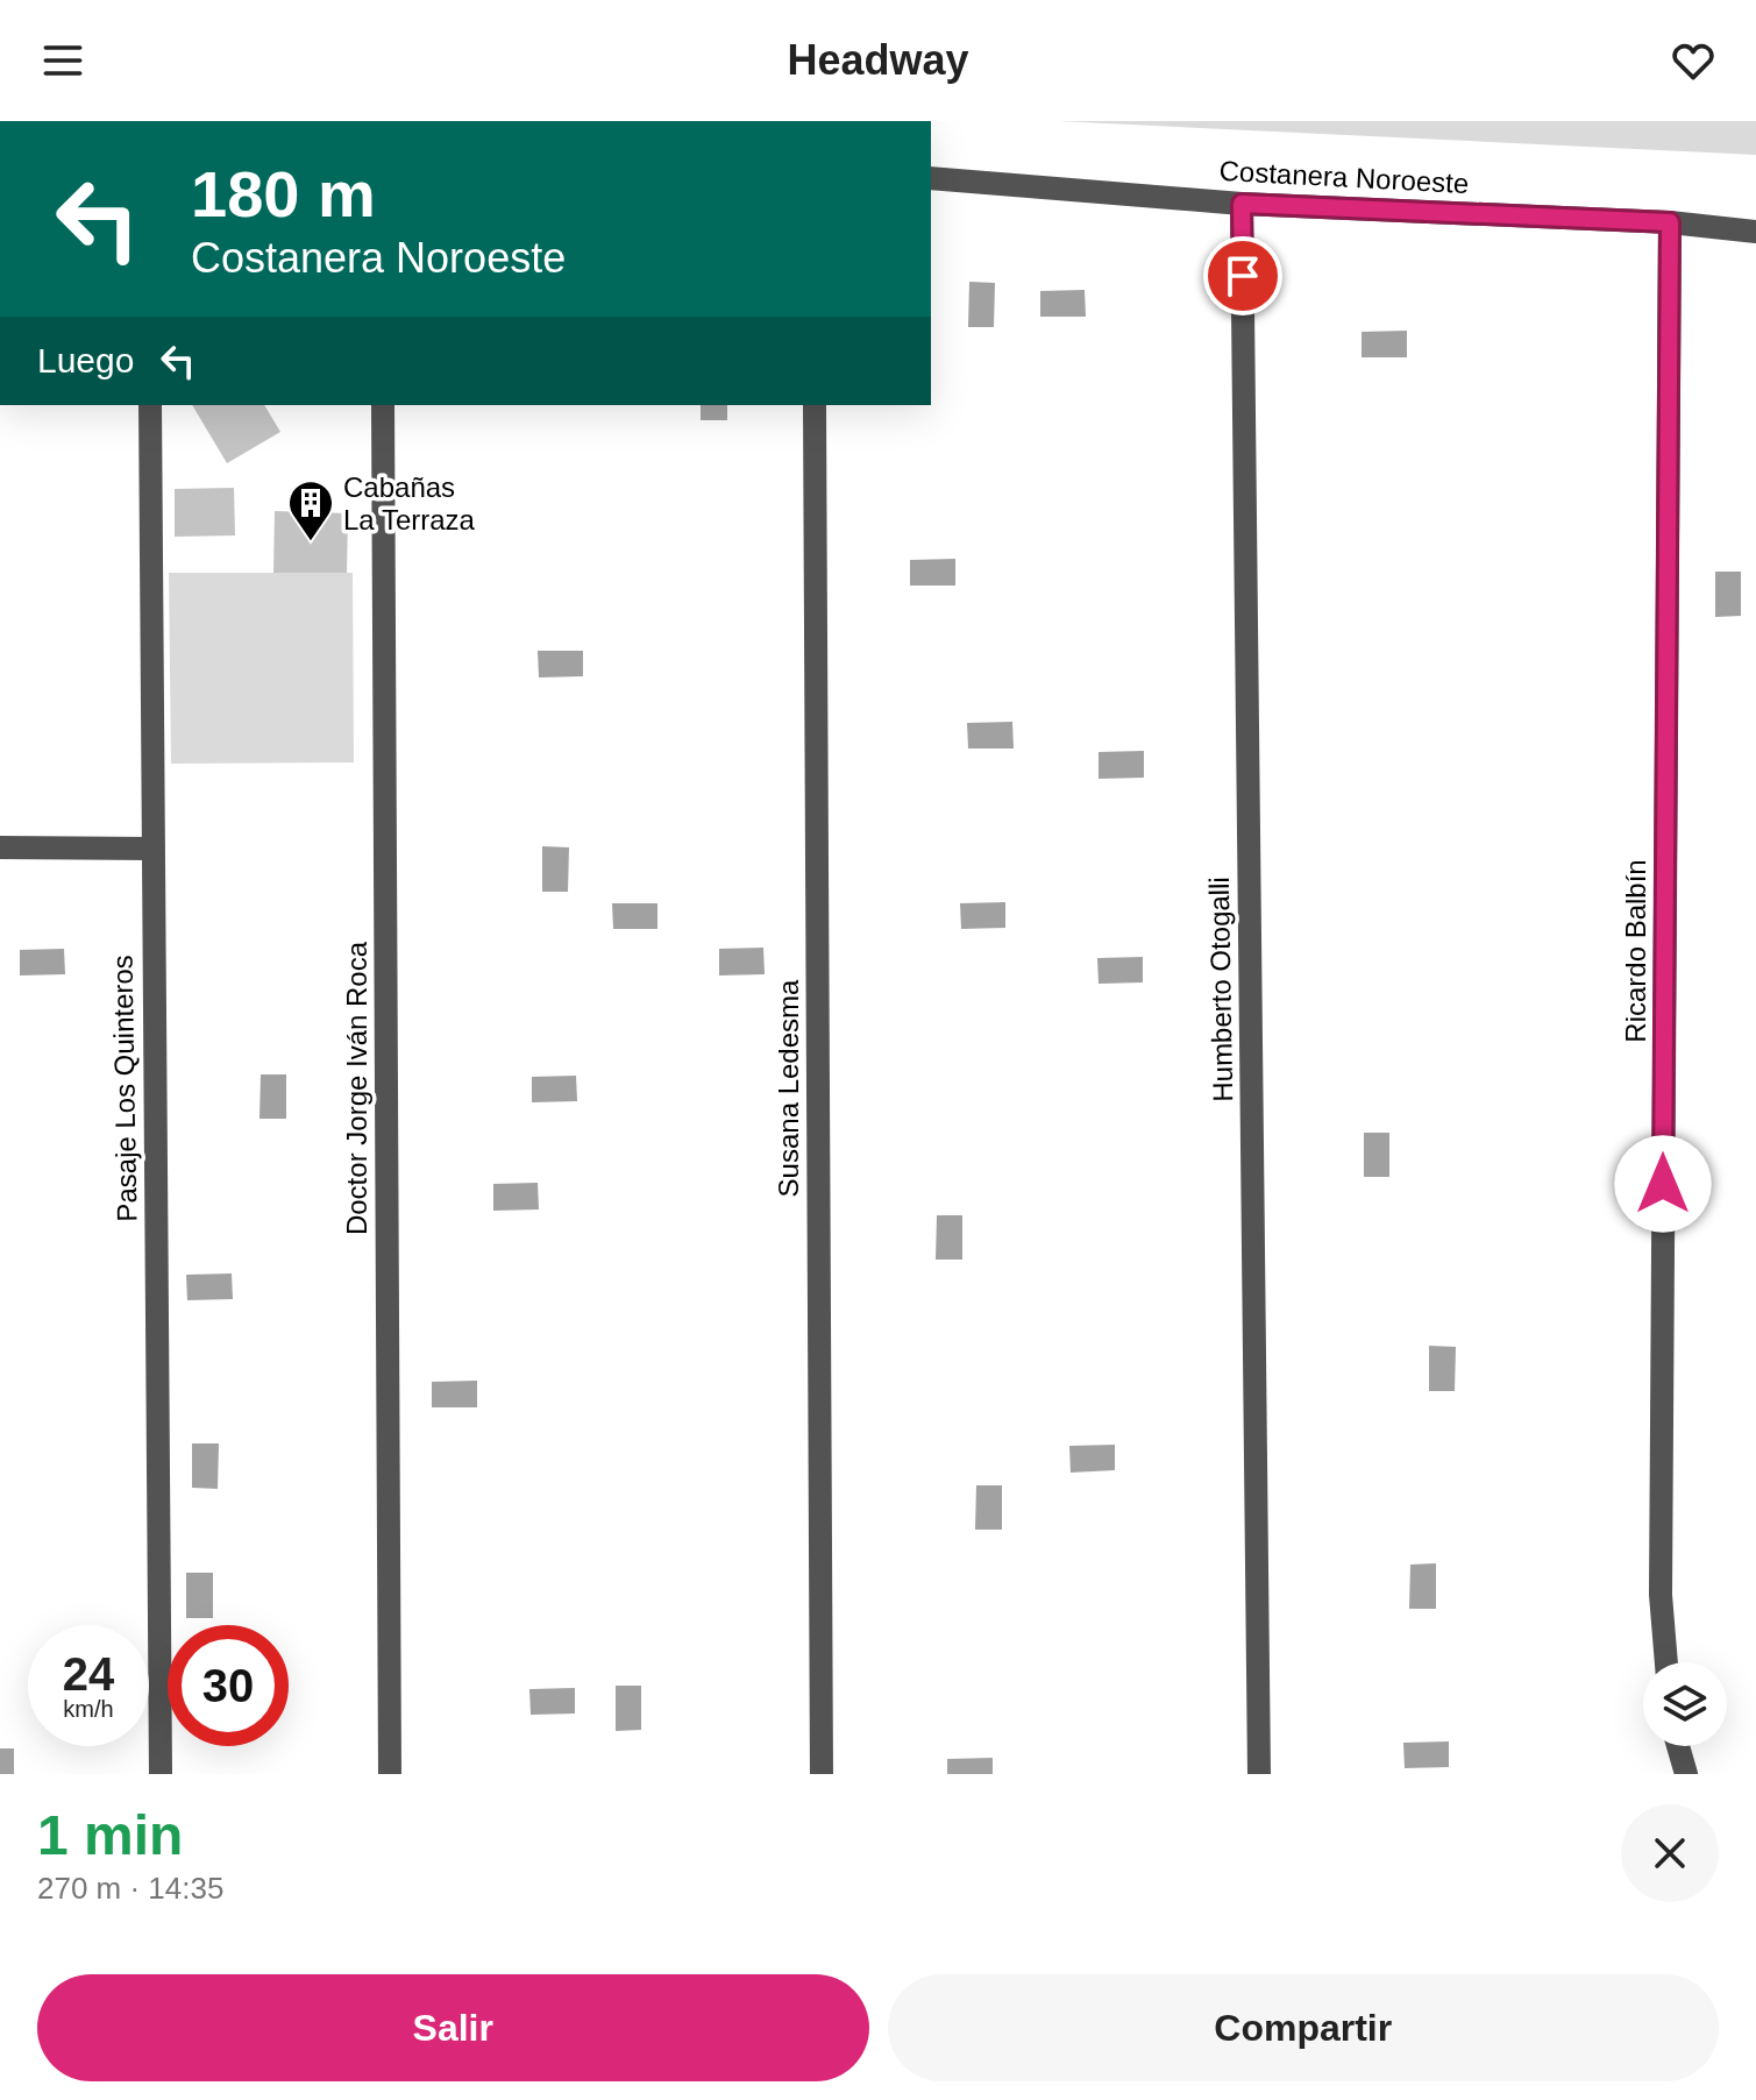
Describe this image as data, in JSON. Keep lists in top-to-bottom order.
{
  "streets": {
    "street": [
      "Costanera Noroeste",
      "Ricardo Balbín",
      "Humberto Otogalli",
      "Pasaje Los Quinteros",
      "Doctor Jorge Iván Roca",
      "Susana Ledesma"
    ]
  },
  "crossings": [
    ["Costanera Noroeste", "Ricardo Balbín"],
    ["Costanera Noroeste", "Humberto Otogalli"]
  ],
  "places": {
    "building": ["Cabañas La Terraza"]
  },
  "page": {
    "header": "Headway",
    "turn": ["180 m", "Costanera Noroeste"],
    "then": "Luego",
    "speed": "24 km/h",
    "limit": "30",
    "heading": ["1 min", "270 m · 14:35"],
    "buttons": ["Salir", "Compartir"]
  }
}
